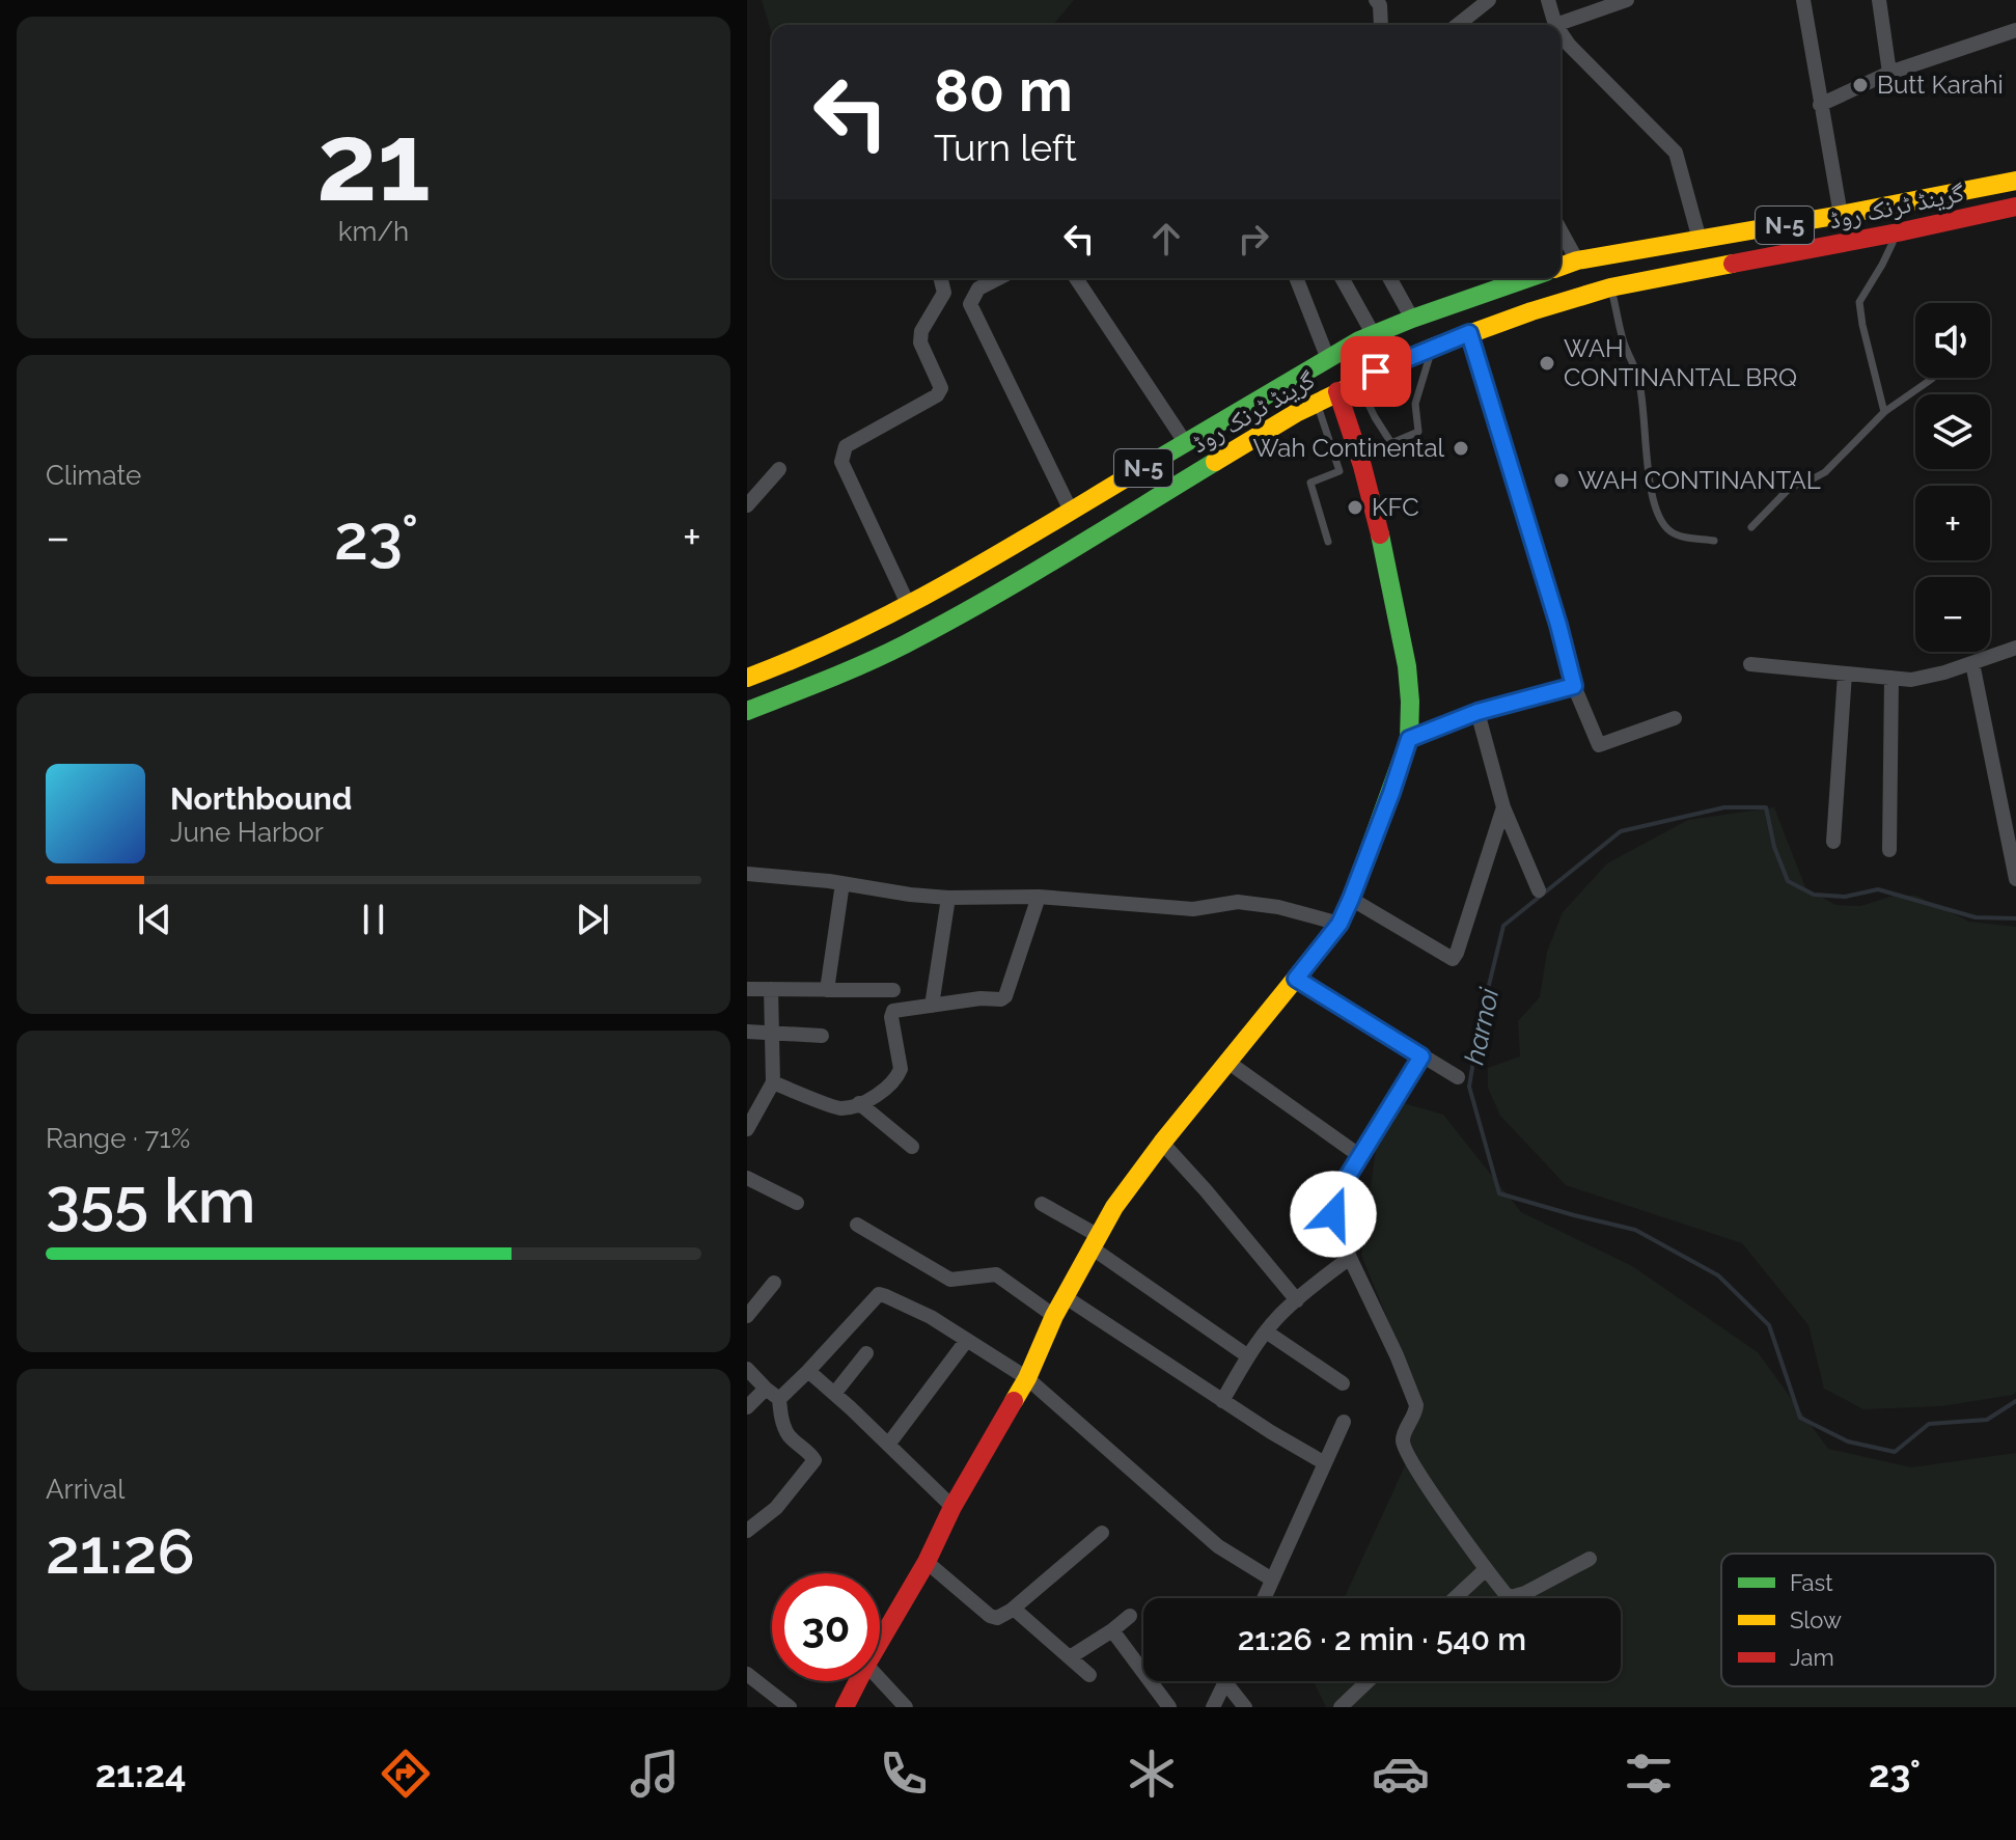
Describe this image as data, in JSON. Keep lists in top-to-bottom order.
{
  "streets": {
    "main road": ["گرینڈ ٹرنک روڈ", "N-5"]
  },
  "water": ["harnoi"],
  "places": [
    "Butt Karahi",
    "WAH CONTINANTAL BRQ",
    "Wah Continental",
    "WAH CONTINANTAL",
    "KFC"
  ],
  "legend": ["Fast", "Slow", "Jam"],
  "page": {
    "tile": [
      ["21", "km/h"],
      "Climate",
      ["Range · 71%", "355 km"],
      ["Arrival", "21:26"]
    ],
    "turn": ["80 m", "Turn left"],
    "map_buttons": ["+", "−"],
    "heat": ["−", "23°", "+"],
    "song": ["Northbound", "June Harbor"],
    "limit": "30",
    "trip": "21:26 · 2 min · 540 m",
    "tabs": ["21:24", "23°"]
  }
}
